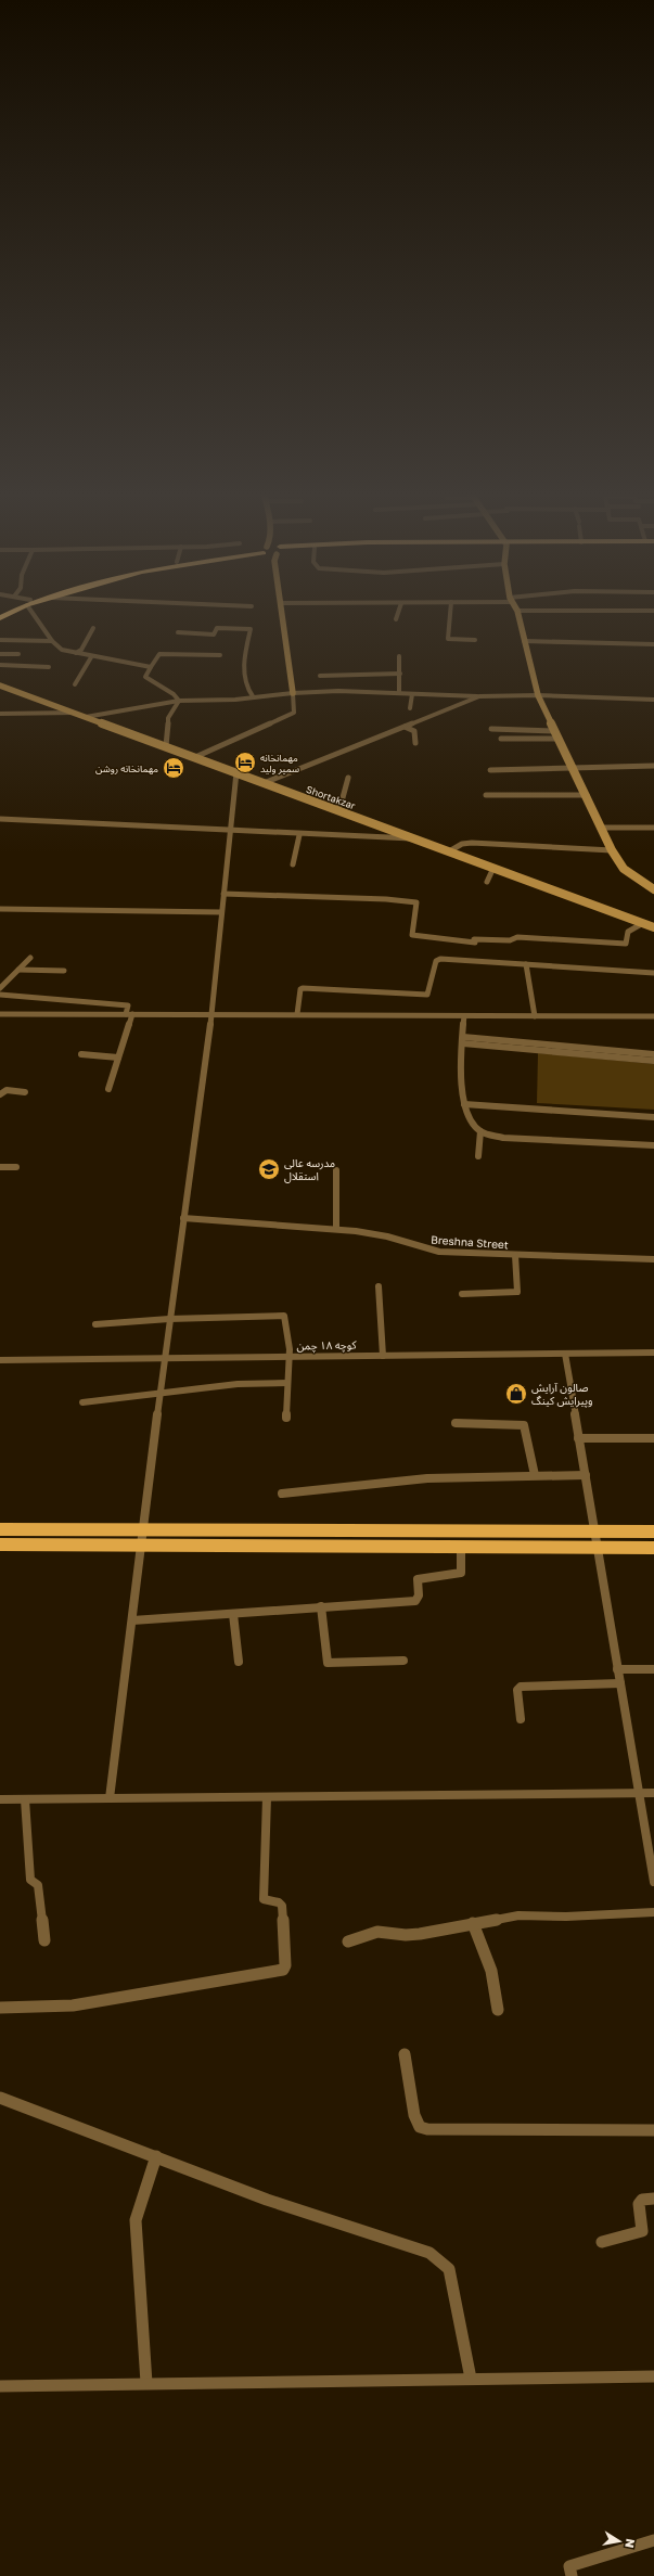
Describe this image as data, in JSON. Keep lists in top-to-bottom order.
{
  "streets": {
    "street": ["Shortakzar", "Breshna Street", "كوچه ١٨ چمن"]
  },
  "places": {
    "hotel": ["مهمانخانه سمیر ولید", "مهمانخانه روشن"],
    "school or university": ["مدرسه عالی استقلال"],
    "shop": ["صالون آرایش وپیرایش کینگ"]
  },
  "north": "right"
}
